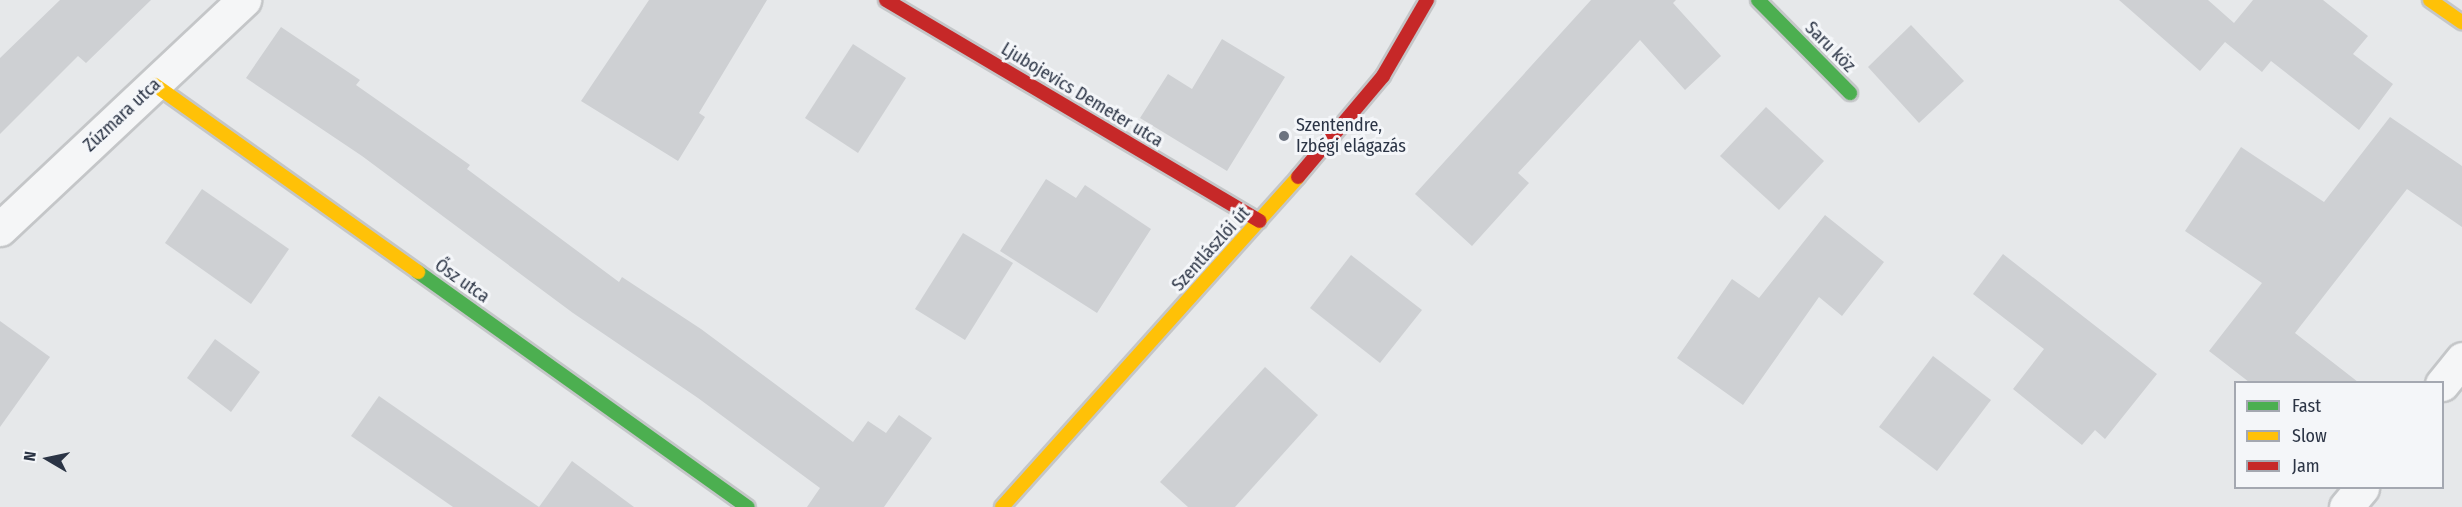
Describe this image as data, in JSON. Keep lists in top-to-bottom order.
{
  "streets": {
    "street": [
      "Saru köz",
      "Ljubojevics Demeter utca",
      "Zúzmara utca",
      "Szentlászlói út",
      "Ősz utca"
    ]
  },
  "crossings": [
    ["Ljubojevics Demeter utca", "Szentlászlói út"],
    ["Zúzmara utca", "Ősz utca"]
  ],
  "places": ["Szentendre, Izbégi elágazás"],
  "legend": ["Fast", "Slow", "Jam"],
  "north": "left"
}
